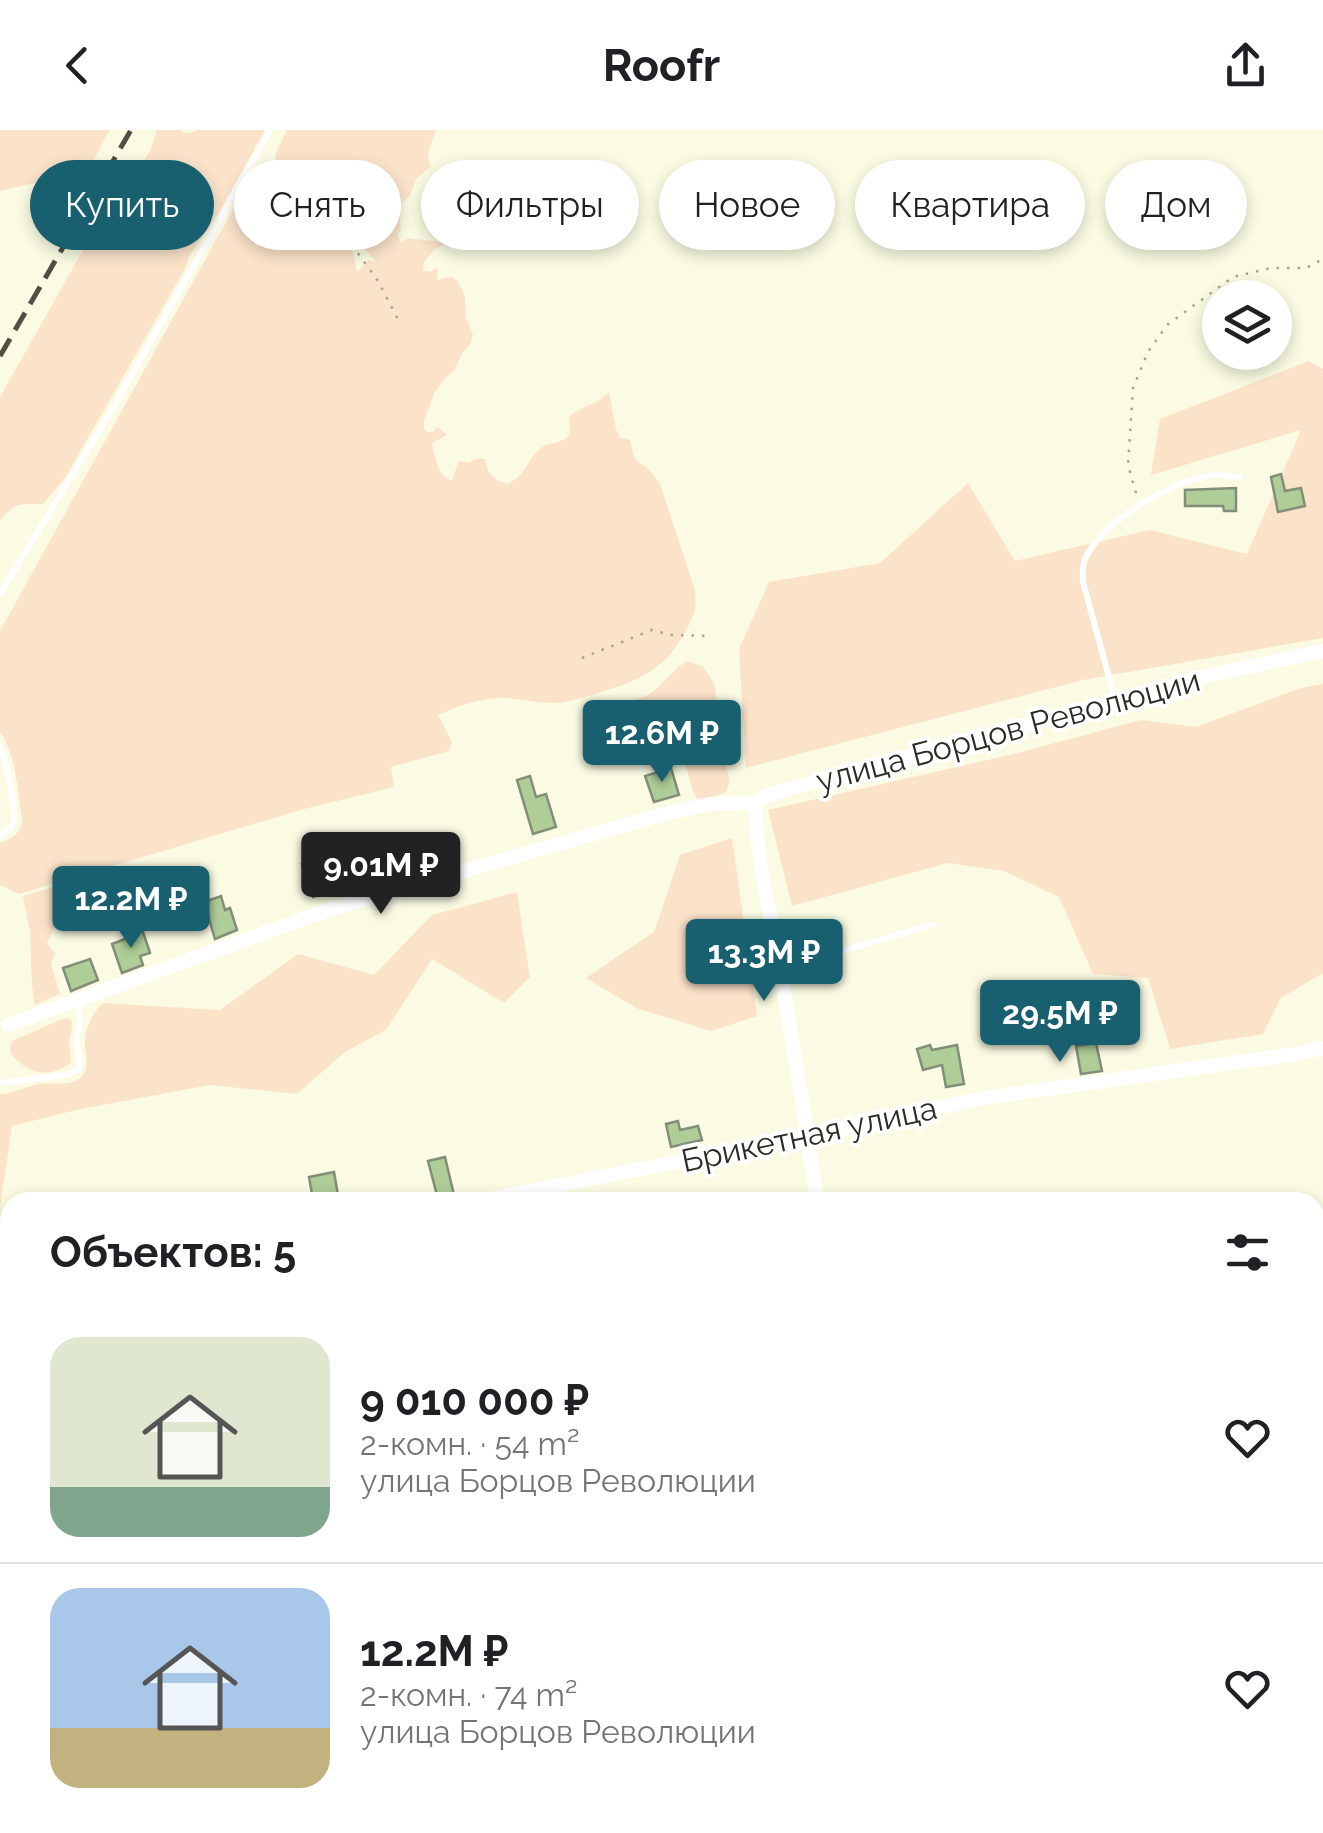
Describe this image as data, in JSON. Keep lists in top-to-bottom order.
{
  "streets": {
    "street": ["улица Борцов Революции", "Брикетная улица"]
  },
  "page": {
    "header": "Roofr",
    "chip": [
      "Купить",
      "Снять",
      "Фильтры",
      "Новое",
      "Квартира",
      "Дом"
    ],
    "price": [
      "12.6M ₽",
      "9.01M ₽",
      "12.2M ₽",
      "13.3M ₽",
      "29.5M ₽"
    ],
    "heading": "Объектов: 5",
    "list": [
      {
        "name": "9 010 000 ₽",
        "note": "2-комн. · 54 m² · улица Борцов Революции"
      },
      {
        "name": "12.2M ₽",
        "note": "2-комн. · 74 m² · улица Борцов Революции"
      }
    ]
  }
}
